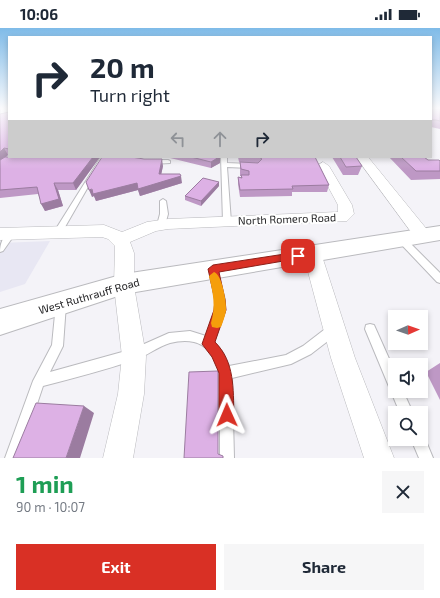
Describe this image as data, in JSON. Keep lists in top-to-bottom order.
{
  "streets": {
    "main road": ["West Ruthrauff Road"],
    "street": ["North Romero Road"]
  },
  "north": "right",
  "page": {
    "status": "10:06",
    "turn": ["20 m", "Turn right"],
    "heading": ["1 min", "90 m · 10:07"],
    "buttons": ["Exit", "Share"]
  }
}
